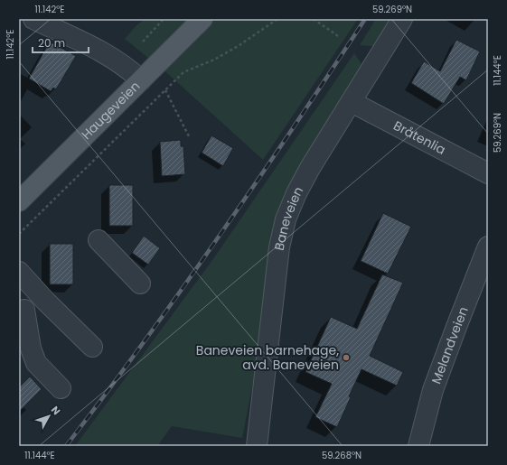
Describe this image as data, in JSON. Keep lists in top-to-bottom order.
{
  "streets": {
    "main road": ["Haugeveien"],
    "street": ["Bråtenlia", "Baneveien", "Melandveien"]
  },
  "crossings": [
    ["Bråtenlia", "Baneveien"]
  ],
  "places": ["Baneveien barnehage, avd. Baneveien"],
  "scale_bar": "20 m",
  "north": "top right",
  "coordinates": [
    "11.142°E",
    "59.269°N",
    "11.144°E",
    "59.268°N"
  ]
}
